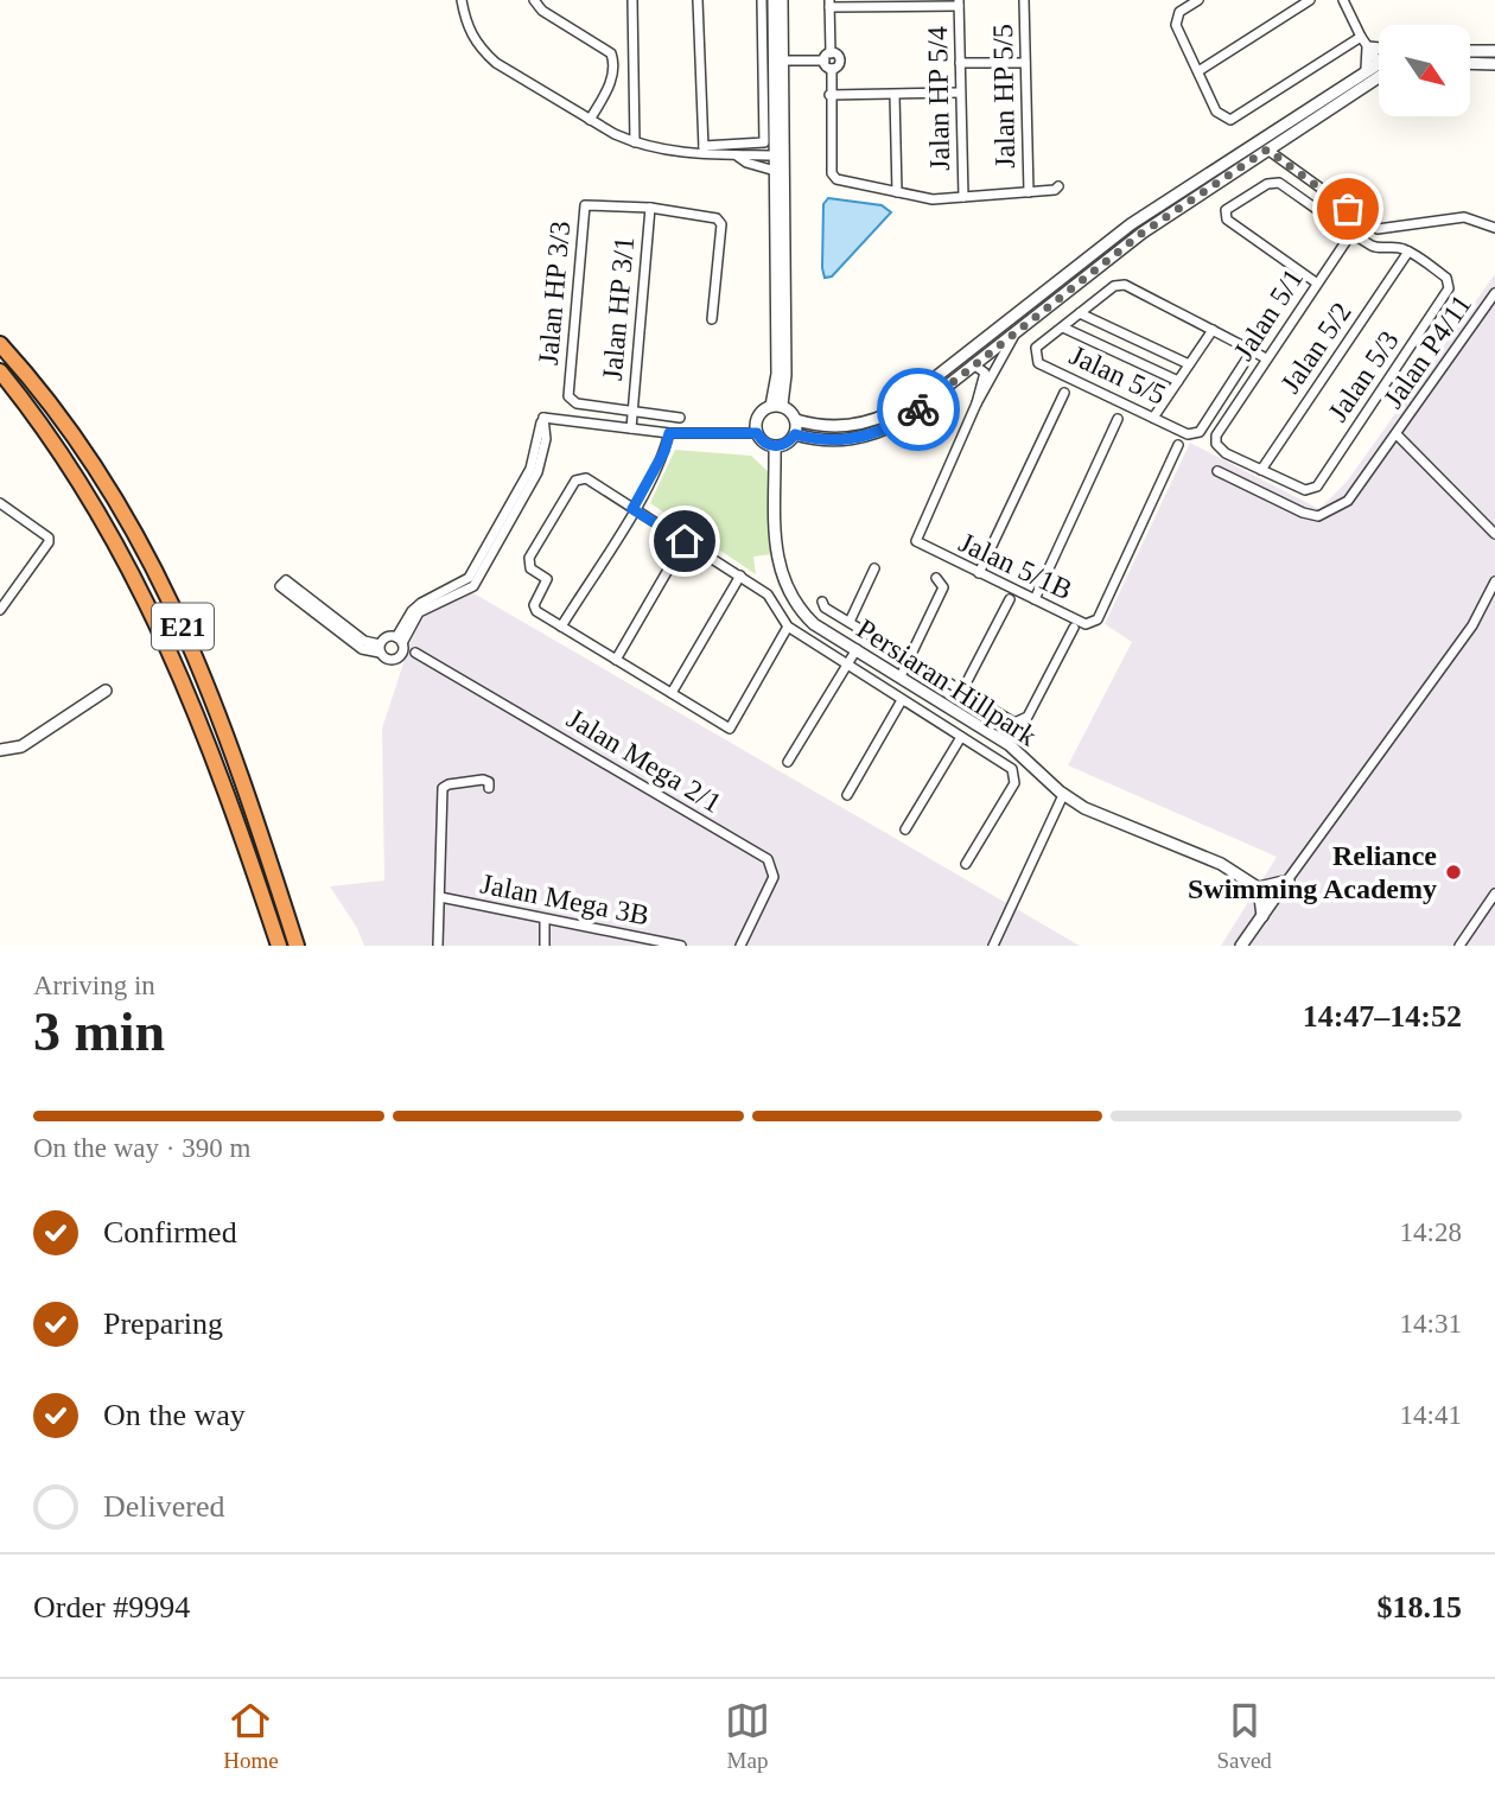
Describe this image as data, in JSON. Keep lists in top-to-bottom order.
{
  "streets": {
    "highway": ["E21"],
    "street": [
      "Jalan HP 5/5",
      "Jalan HP 5/4",
      "Jalan HP 3/3",
      "Jalan HP 3/1",
      "Jalan 5/1",
      "Jalan 5/2",
      "Jalan P4/11",
      "Jalan 5/5",
      "Jalan 5/3",
      "Jalan 5/1B",
      "Persiaran Hillpark",
      "Jalan Mega 2/1",
      "Jalan Mega 3B"
    ]
  },
  "crossings": [
    ["Jalan HP 3/3", "Jalan HP 3/1"],
    ["Jalan 5/1", "Jalan 5/5"],
    ["Jalan 5/1", "Jalan 5/3"],
    ["Jalan 5/2", "Jalan 5/3"]
  ],
  "places": ["Reliance Swimming Academy"],
  "north": "bottom right",
  "page": {
    "heading": ["3 min", "Arriving in", "14:47–14:52"],
    "panel": ["Order #9994", "$18.15"],
    "bar": "On the way · 390 m",
    "list": [
      ["Confirmed", "14:28"],
      ["Preparing", "14:31"],
      ["On the way", "14:41"],
      "Delivered"
    ],
    "tabs": ["Home", "Map", "Saved"]
  }
}
